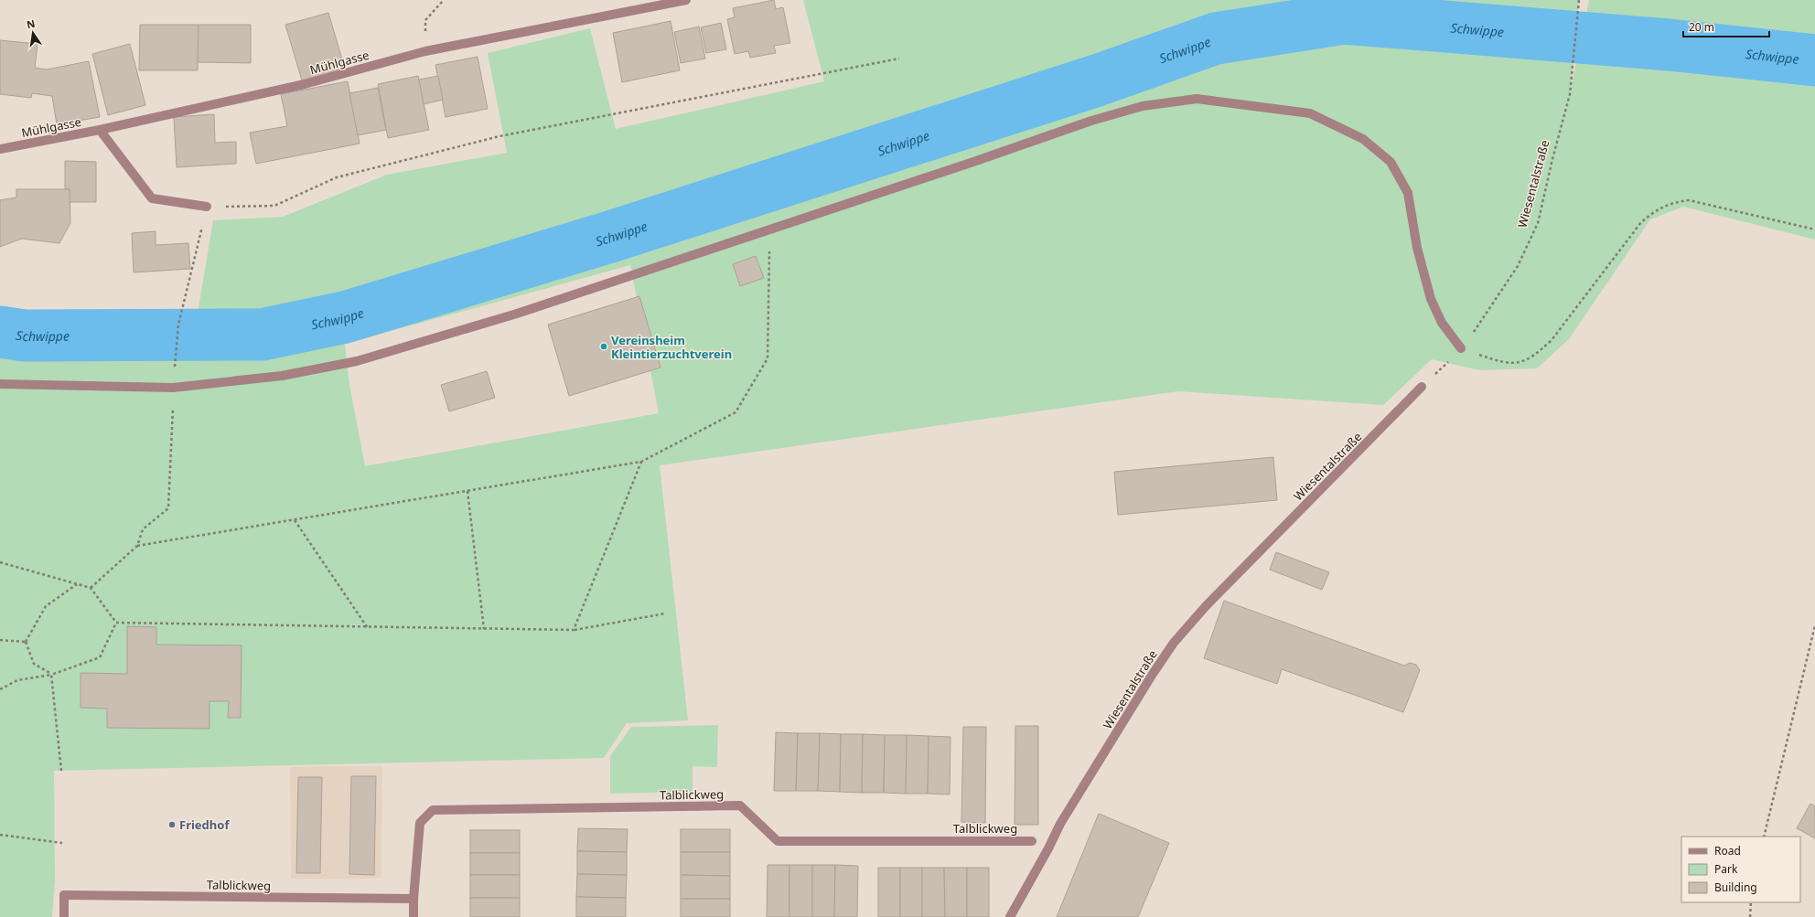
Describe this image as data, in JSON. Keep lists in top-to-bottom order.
{
  "streets": {
    "street": ["Mühlgasse", "Wiesentalstraße", "Talblickweg"]
  },
  "water": ["Schwippe"],
  "places": ["Vereinsheim Kleintierzuchtverein", "Friedhof"],
  "legend": ["Road", "Park", "Building"],
  "scale_bar": "20 m",
  "north": "top"
}
